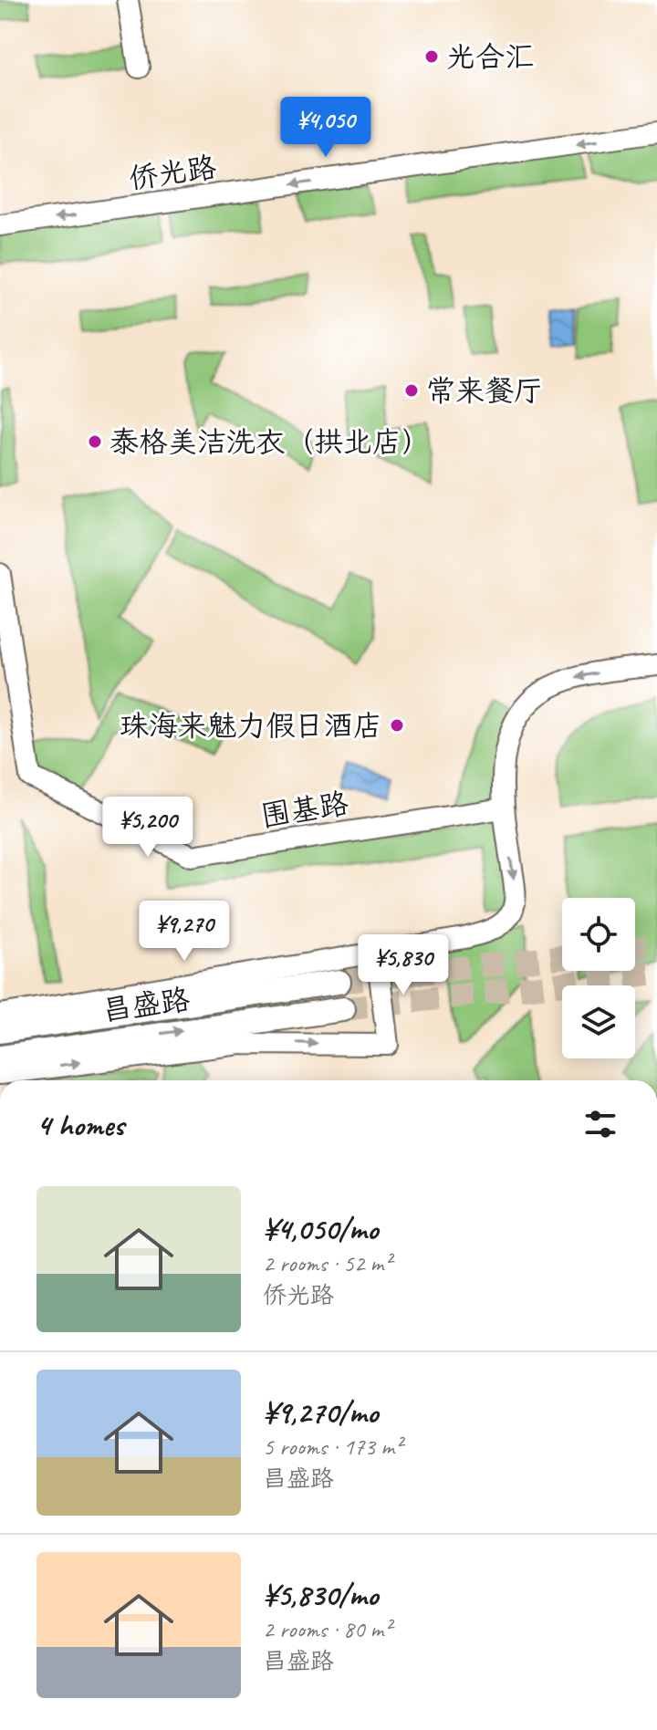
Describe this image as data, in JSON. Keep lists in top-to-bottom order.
{
  "streets": {
    "main road": ["昌盛路"],
    "street": ["侨光路", "围基路"]
  },
  "one_way": ["侨光路"],
  "places": [
    "光合汇",
    "常来餐厅",
    "泰格美洁洗衣（拱北店）",
    "珠海来魅力假日酒店"
  ],
  "page": {
    "price": [
      "¥4,050",
      "¥5,200",
      "¥9,270",
      "¥5,830"
    ],
    "heading": "4 homes",
    "list": [
      {
        "name": "¥4,050/mo",
        "note": "2 rooms · 52 m² · 侨光路"
      },
      {
        "name": "¥9,270/mo",
        "note": "5 rooms · 173 m² · 昌盛路"
      },
      {
        "name": "¥5,830/mo",
        "note": "2 rooms · 80 m² · 昌盛路"
      }
    ]
  }
}
